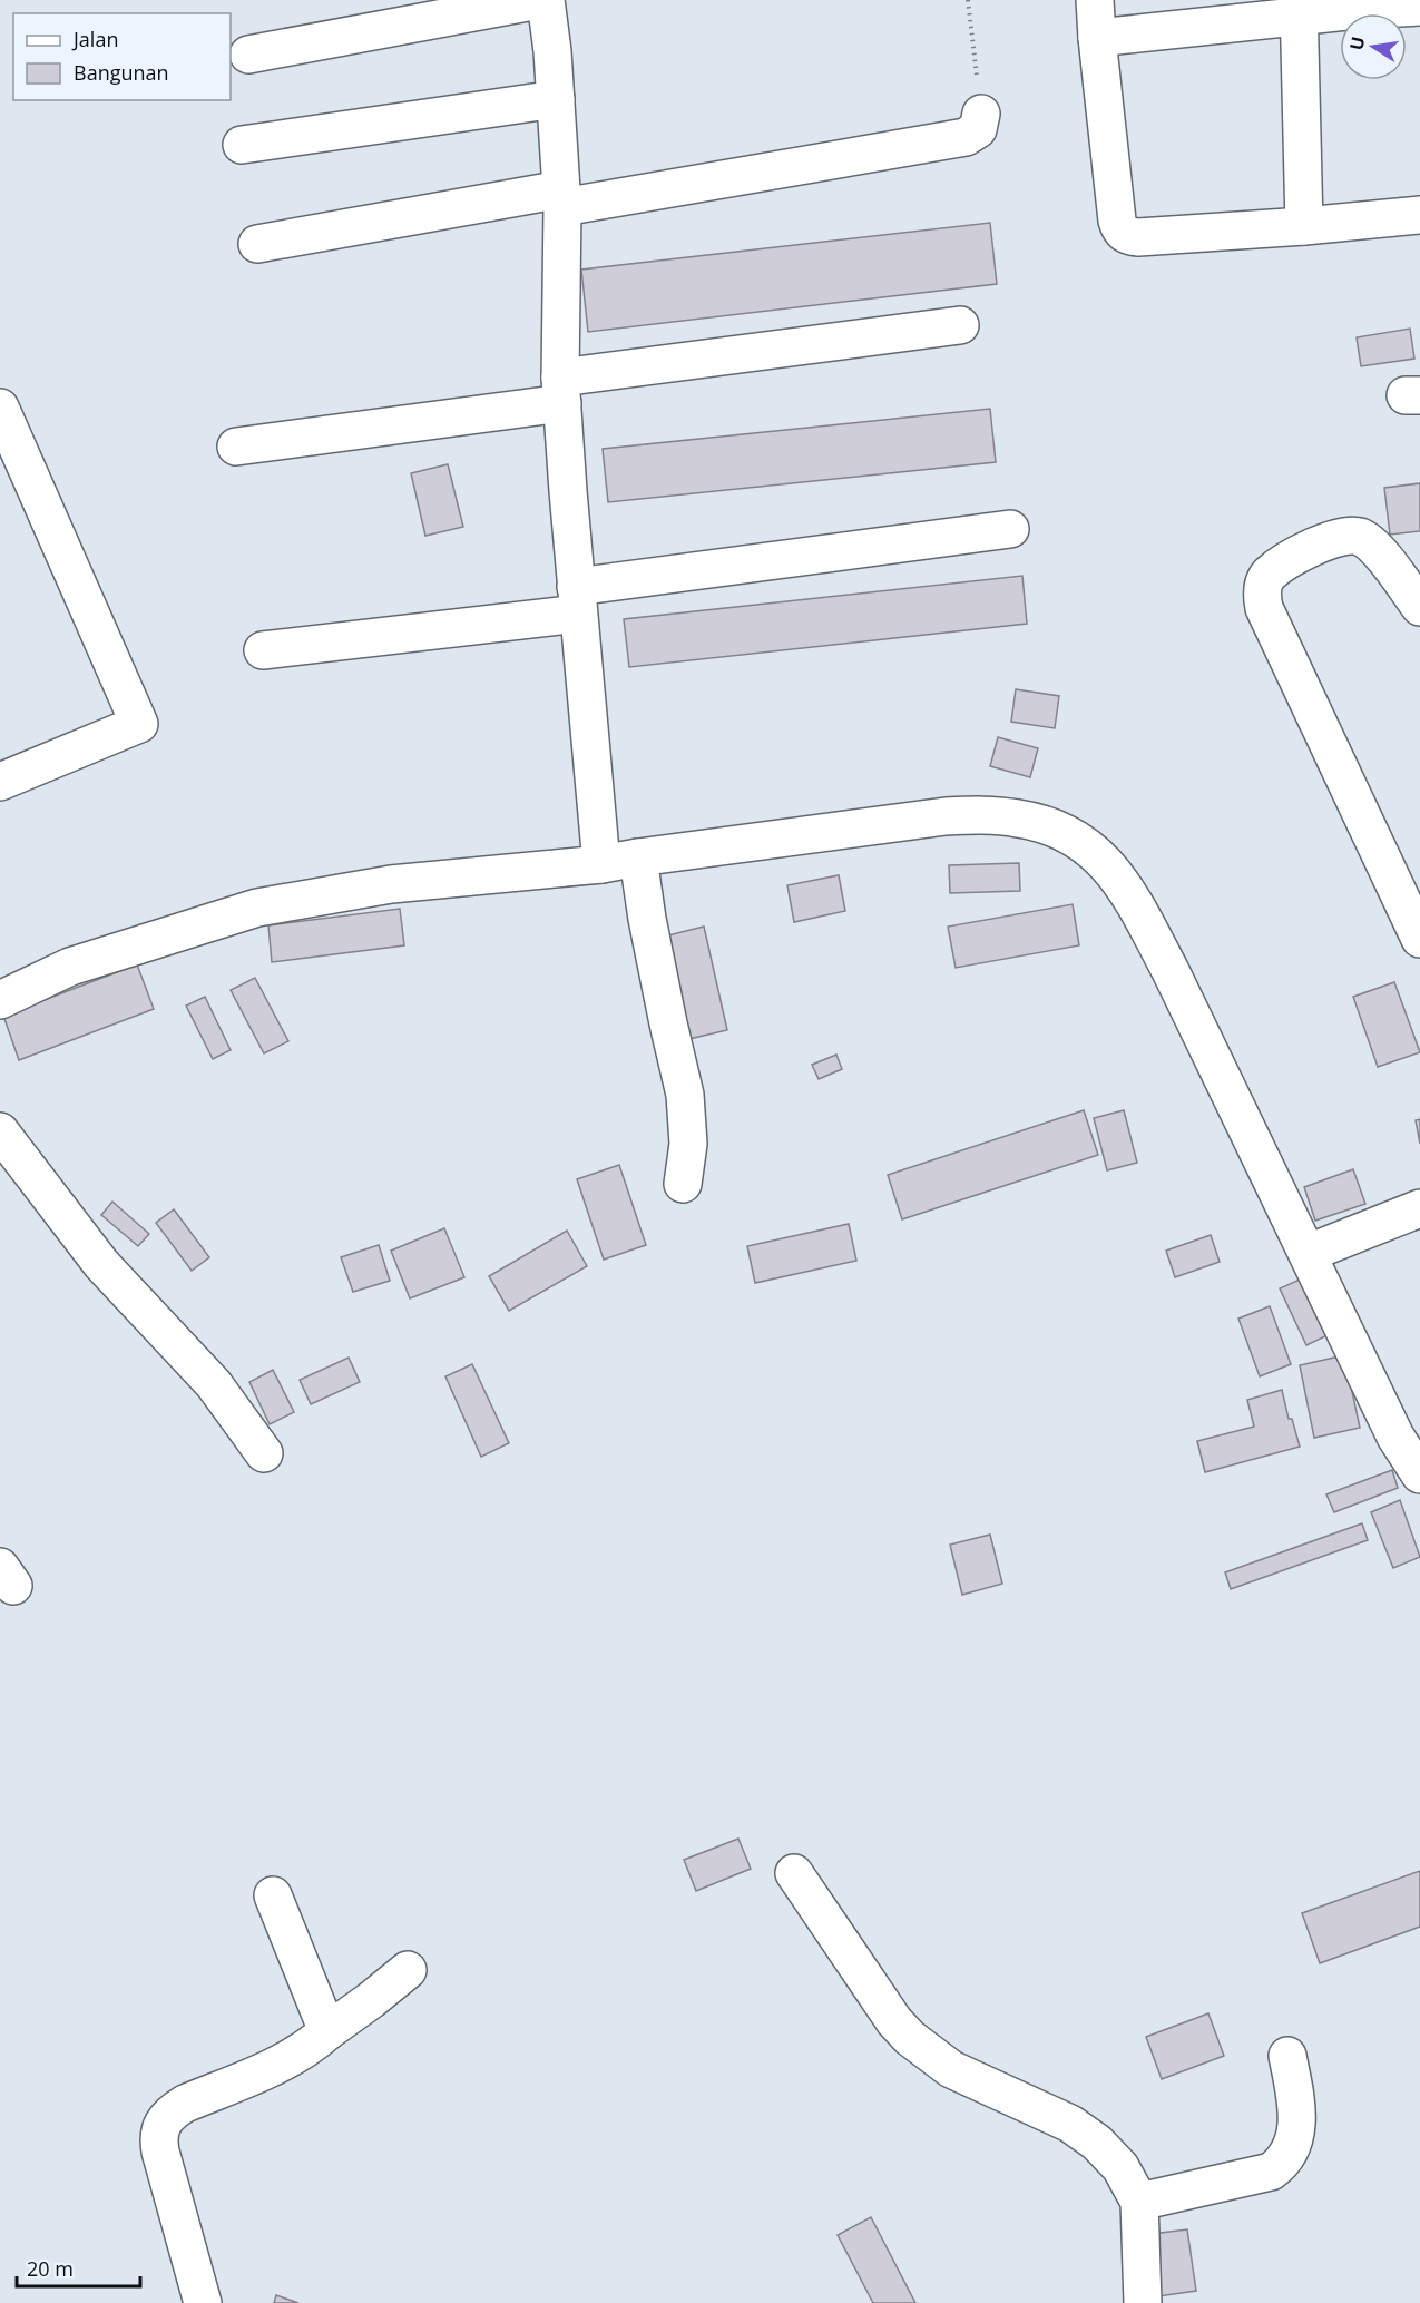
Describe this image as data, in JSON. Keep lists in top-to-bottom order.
{
  "legend": ["Jalan", "Bangunan"],
  "scale_bar": "20 m",
  "north": "left"
}
